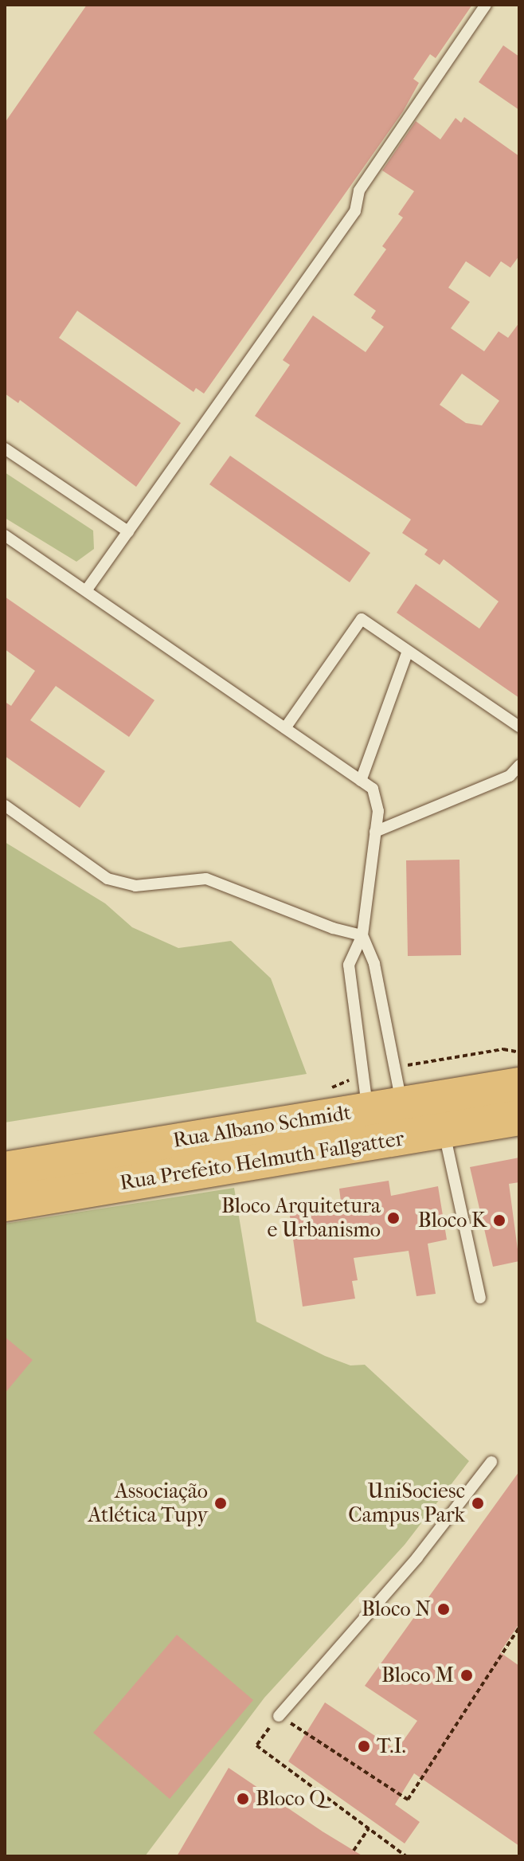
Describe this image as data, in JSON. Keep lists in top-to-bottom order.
{
  "streets": {
    "main road": ["Rua Albano Schmidt", "Rua Prefeito Helmuth Fallgatter"]
  },
  "places": [
    "Bloco Arquitetura e Urbanismo",
    "Bloco K",
    "Associação Atlética Tupy",
    "UniSociesc Campus Park",
    "Bloco N",
    "Bloco M",
    "T.I.",
    "Bloco Q"
  ]
}
